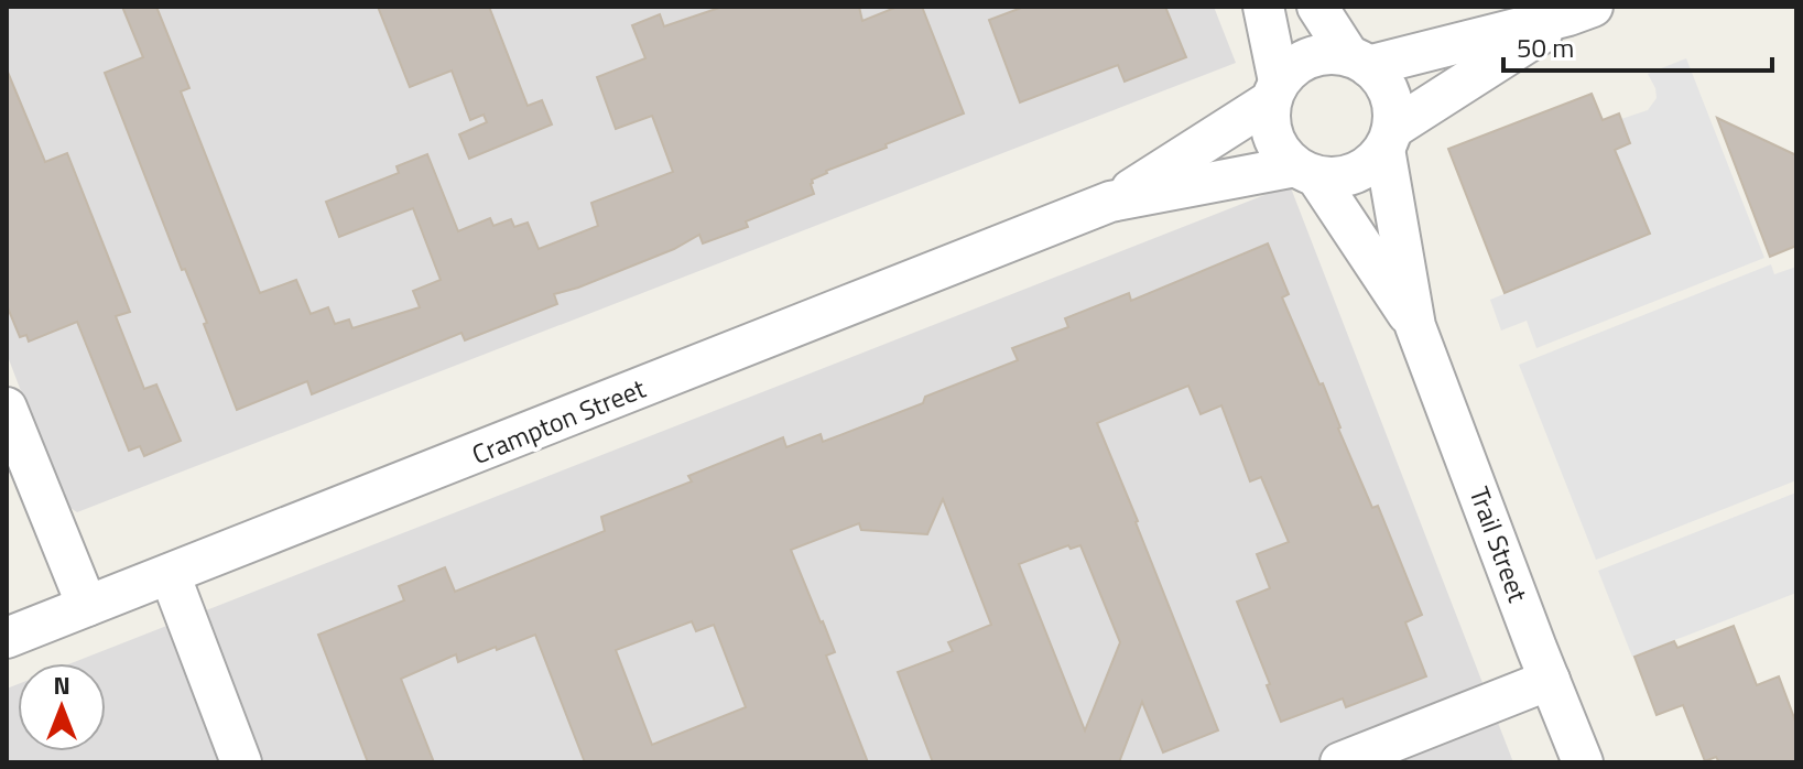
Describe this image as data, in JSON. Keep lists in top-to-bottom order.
{
  "streets": {
    "street": ["Crampton Street", "Trail Street"]
  },
  "crossings": [
    ["Crampton Street", "Trail Street"]
  ],
  "scale_bar": "50 m",
  "north": "top"
}
